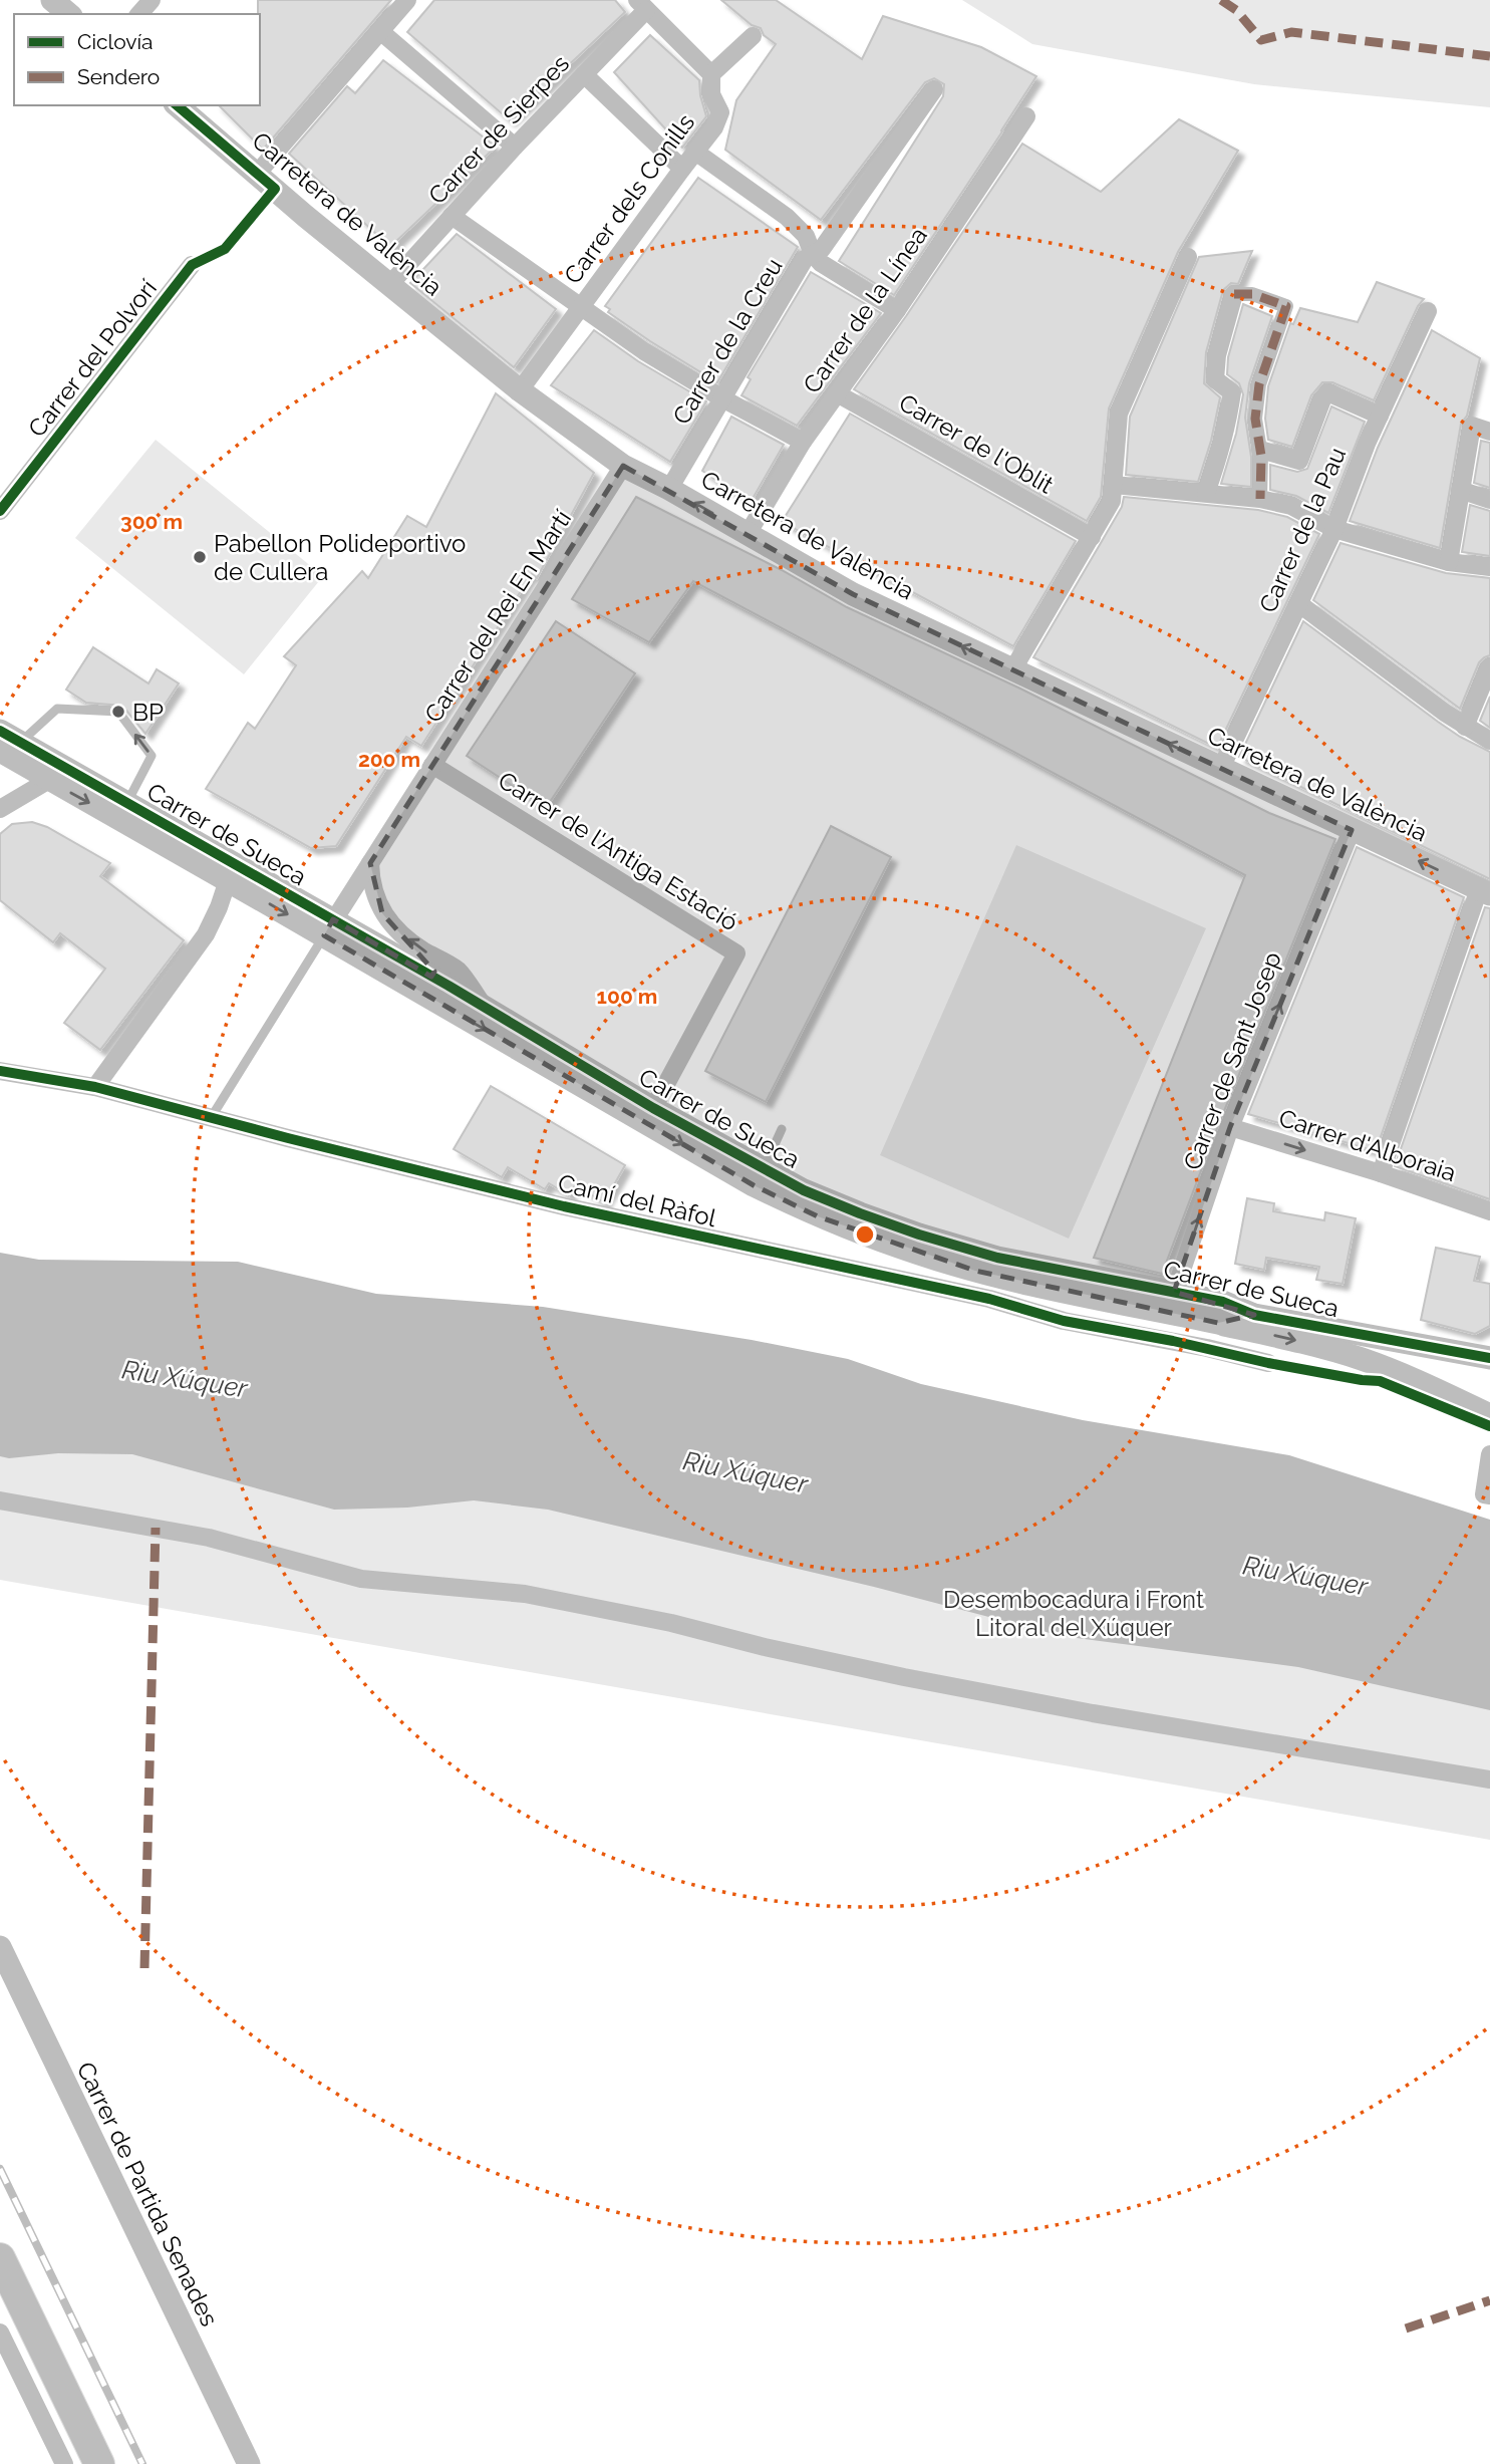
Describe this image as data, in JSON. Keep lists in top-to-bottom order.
{
  "streets": {
    "street": [
      "Carrer de Sierpes",
      "Carrer dels Conills",
      "Carretera de València",
      "Carrer de la Línea",
      "Carrer de la Creu",
      "Carrer del Polvorí",
      "Carrer de l'Oblit",
      "Carrer de la Pau",
      "Carrer del Rei En Martí",
      "Carrer de Sueca",
      "Carrer de l'Antiga Estació",
      "Carrer de Sant Josep",
      "Carrer d'Alboraia",
      "Camí del Ràfol",
      "Carrer de Partida Senades"
    ]
  },
  "crossings": [
    ["Carrer de Sierpes", "Carretera de València"],
    ["Carrer dels Conills", "Carretera de València"],
    ["Carretera de València", "Carrer de la Línea"],
    ["Carretera de València", "Carrer de la Creu"],
    ["Carretera de València", "Carrer de la Pau"],
    ["Carretera de València", "Carrer del Rei En Martí"],
    ["Carretera de València", "Carrer de Sant Josep"],
    ["Carrer de la Línea", "Carrer de l'Oblit"],
    ["Carrer del Rei En Martí", "Carrer de Sueca"],
    ["Carrer del Rei En Martí", "Carrer de l'Antiga Estació"],
    ["Carrer de Sueca", "Carrer de l'Antiga Estació"],
    ["Carrer de Sueca", "Carrer de Sant Josep"],
    ["Carrer de Sant Josep", "Carrer d'Alboraia"]
  ],
  "one_way": ["Carretera de València", "Carrer d'Alboraia"],
  "water": ["Riu Xúquer"],
  "parks": ["Desembocadura i Front Litoral del Xúquer"],
  "places": ["Pabellon Polideportivo de Cullera", "BP"],
  "legend": ["Ciclovía", "Sendero"],
  "rings": ["300 m", "200 m", "100 m"]
}
